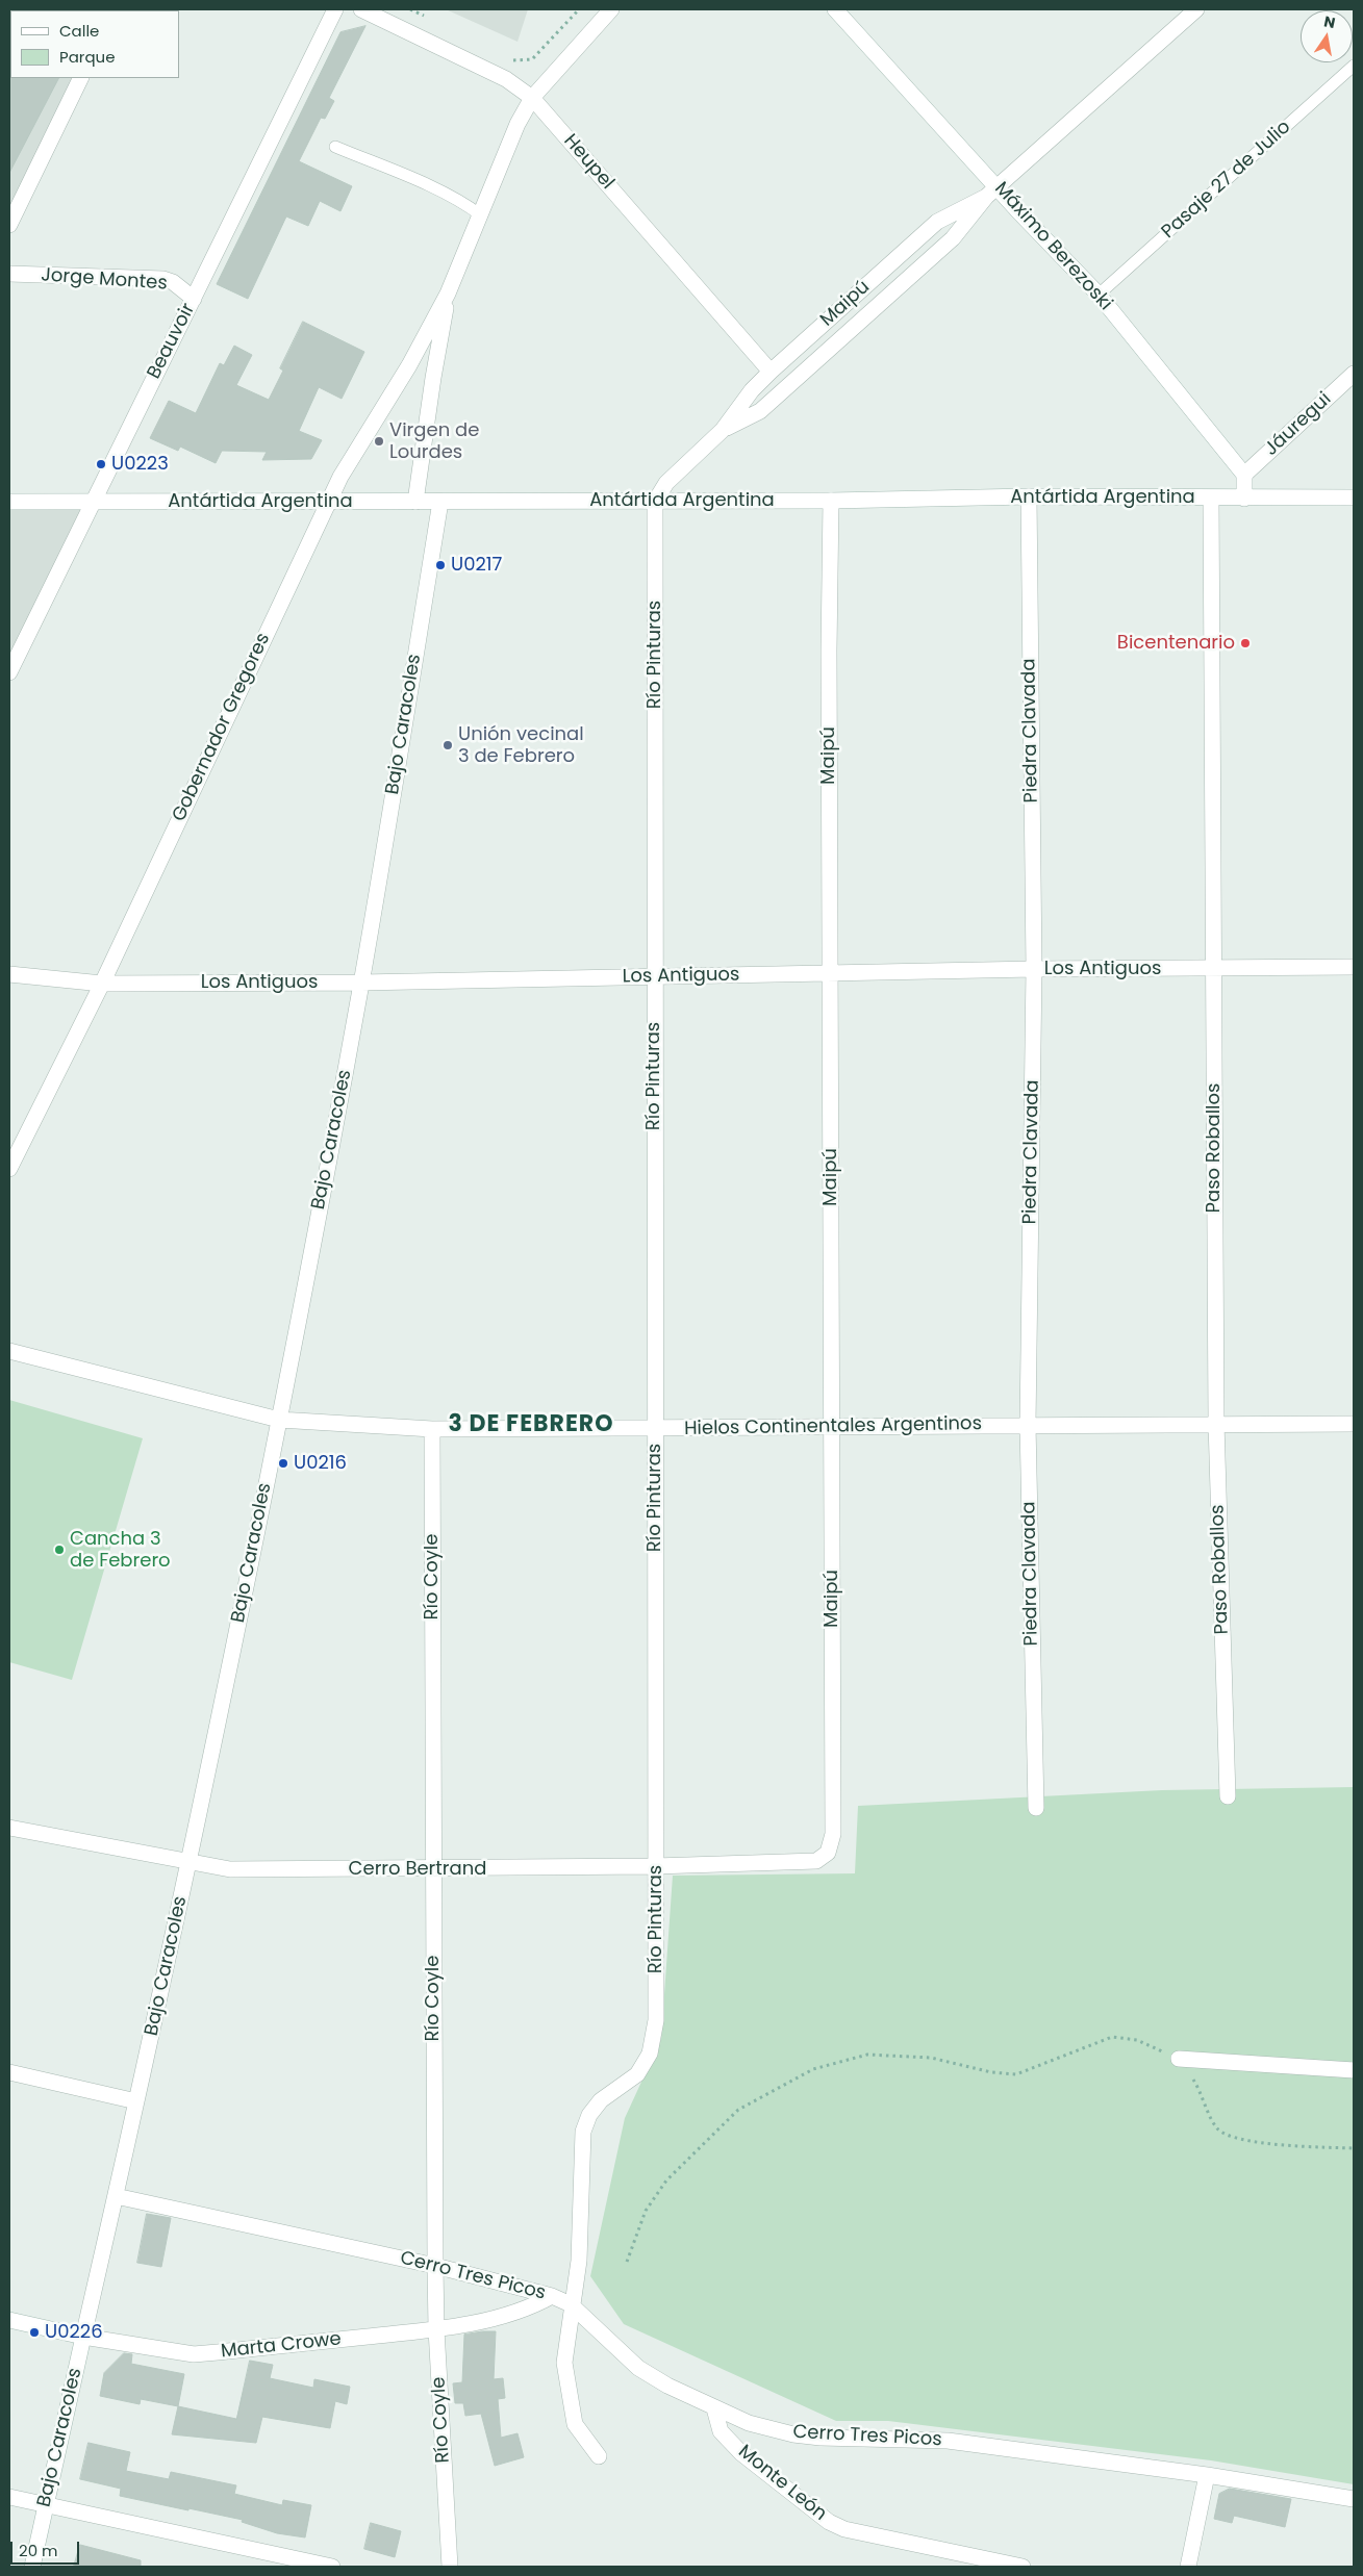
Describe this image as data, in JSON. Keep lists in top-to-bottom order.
{
  "streets": {
    "street": [
      "Heupel",
      "Máximo Berezoski",
      "Jorge Montes",
      "Maipú",
      "Beauvoir",
      "Jáuregui",
      "Antártida Argentina",
      "Río Pinturas",
      "Bajo Caracoles",
      "Gobernador Gregores",
      "Piedra Clavada",
      "Los Antiguos",
      "Paso Roballos",
      "Hielos Continentales Argentinos",
      "Río Coyle",
      "Cerro Bertrand",
      "Cerro Tres Picos",
      "Marta Crowe",
      "Monte León"
    ],
    "lane": ["Pasaje 27 de Julio"]
  },
  "crossings": [
    ["Heupel", "Maipú"],
    ["Heupel", "Gobernador Gregores"],
    ["Pasaje 27 de Julio", "Máximo Berezoski"],
    ["Máximo Berezoski", "Maipú"],
    ["Máximo Berezoski", "Jáuregui"],
    ["Jorge Montes", "Beauvoir"],
    ["Maipú", "Antártida Argentina"],
    ["Maipú", "Río Pinturas"],
    ["Maipú", "Los Antiguos"],
    ["Maipú", "Hielos Continentales Argentinos"],
    ["Maipú", "Cerro Bertrand"],
    ["Beauvoir", "Antártida Argentina"],
    ["Antártida Argentina", "Río Pinturas"],
    ["Antártida Argentina", "Bajo Caracoles"],
    ["Antártida Argentina", "Gobernador Gregores"],
    ["Antártida Argentina", "Piedra Clavada"],
    ["Antártida Argentina", "Paso Roballos"],
    ["Río Pinturas", "Los Antiguos"],
    ["Río Pinturas", "Hielos Continentales Argentinos"],
    ["Río Pinturas", "Cerro Bertrand"],
    ["Río Pinturas", "Cerro Tres Picos"],
    ["Bajo Caracoles", "Los Antiguos"],
    ["Bajo Caracoles", "Hielos Continentales Argentinos"],
    ["Bajo Caracoles", "Cerro Bertrand"],
    ["Bajo Caracoles", "Cerro Tres Picos"],
    ["Bajo Caracoles", "Marta Crowe"],
    ["Gobernador Gregores", "Los Antiguos"],
    ["Piedra Clavada", "Los Antiguos"],
    ["Piedra Clavada", "Hielos Continentales Argentinos"],
    ["Los Antiguos", "Paso Roballos"],
    ["Paso Roballos", "Hielos Continentales Argentinos"],
    ["Hielos Continentales Argentinos", "Río Coyle"],
    ["Río Coyle", "Cerro Bertrand"],
    ["Río Coyle", "Cerro Tres Picos"],
    ["Río Coyle", "Marta Crowe"],
    ["Cerro Tres Picos", "Marta Crowe"],
    ["Cerro Tres Picos", "Monte León"]
  ],
  "districts": ["3 DE FEBRERO"],
  "places": [
    "Virgen de Lourdes",
    "U0223",
    "U0217",
    "Bicentenario",
    "Unión vecinal 3 de Febrero",
    "U0216",
    "Cancha 3 de Febrero",
    "U0226"
  ],
  "legend": ["Calle", "Parque"],
  "scale_bar": "20 m",
  "north": "top"
}
